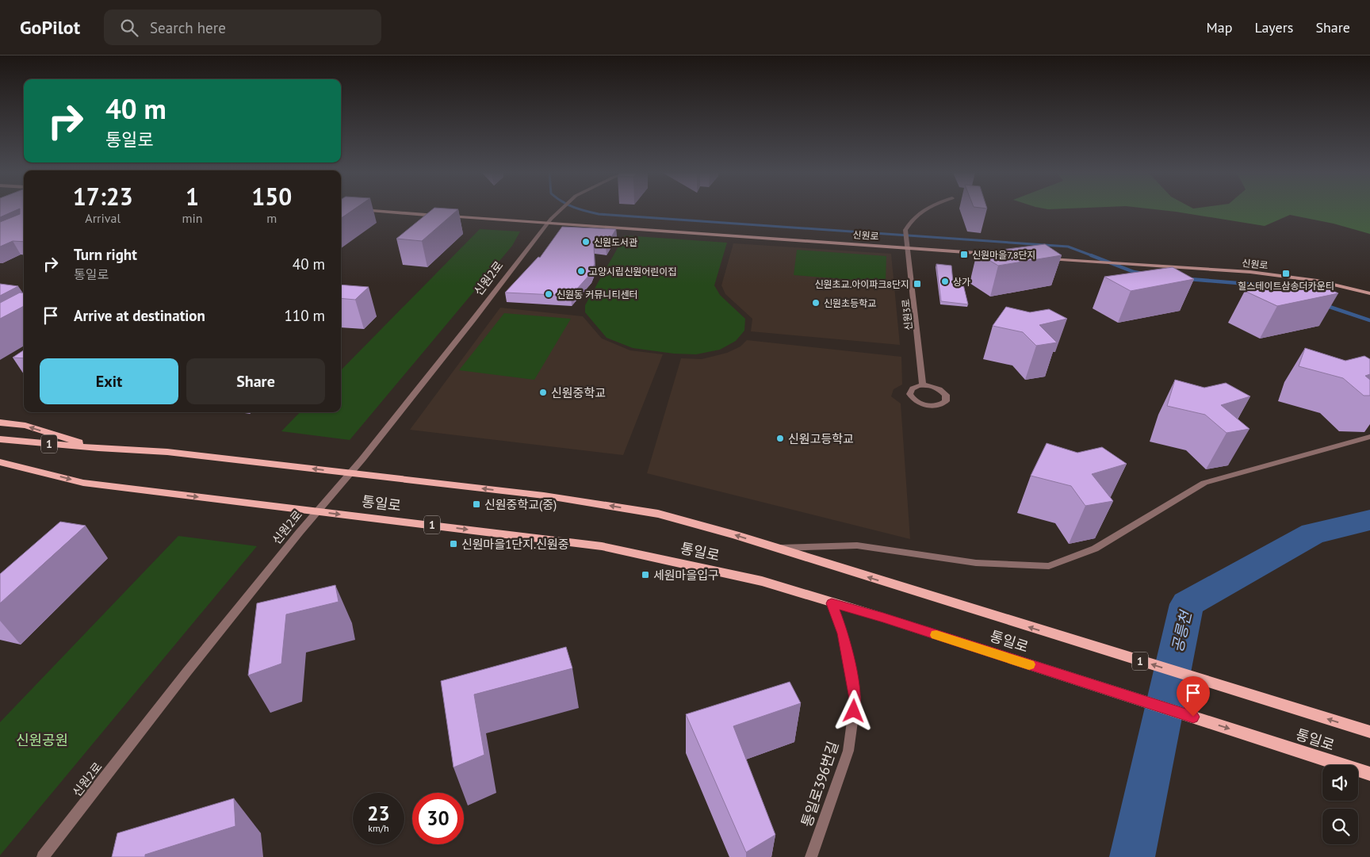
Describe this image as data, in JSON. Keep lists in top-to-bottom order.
{
  "streets": {
    "main road": ["1", "통일로"],
    "street": [
      "신원로",
      "신원2로",
      "신원3로",
      "통일로396번길"
    ]
  },
  "crossings": [
    ["신원로", "신원2로"],
    ["신원로", "신원3로"],
    ["신원2로", "통일로"],
    ["통일로", "통일로396번길"]
  ],
  "water": ["공릉천"],
  "parks": ["신원공원"],
  "places": {
    "other": [
      "신원도서관",
      "고양시립신원어린이집",
      "상가",
      "신원동 커뮤니티센터",
      "신원초등학교",
      "신원중학교",
      "신원고등학교"
    ],
    "transit": [
      "신원마을7.8단지",
      "힐스테이트삼송더카운티",
      "신원초교.아이파크8단지",
      "신원중학교(중)",
      "신원마을1단지.신원중",
      "세원마을입구"
    ]
  },
  "page": {
    "header": "GoPilot",
    "search": "Search here",
    "nav": ["Map", "Layers", "Share"],
    "turn": ["40 m", "통일로"],
    "eta": [
      "17:23",
      "Arrival",
      "1",
      "min",
      "150",
      "m"
    ],
    "list": [
      {
        "name": "Turn right",
        "note": "통일로",
        "value": "40 m"
      },
      {
        "name": "Arrive at destination",
        "value": "110 m"
      }
    ],
    "buttons": ["Exit", "Share"],
    "speed": "23 km/h",
    "limit": "30"
  }
}
